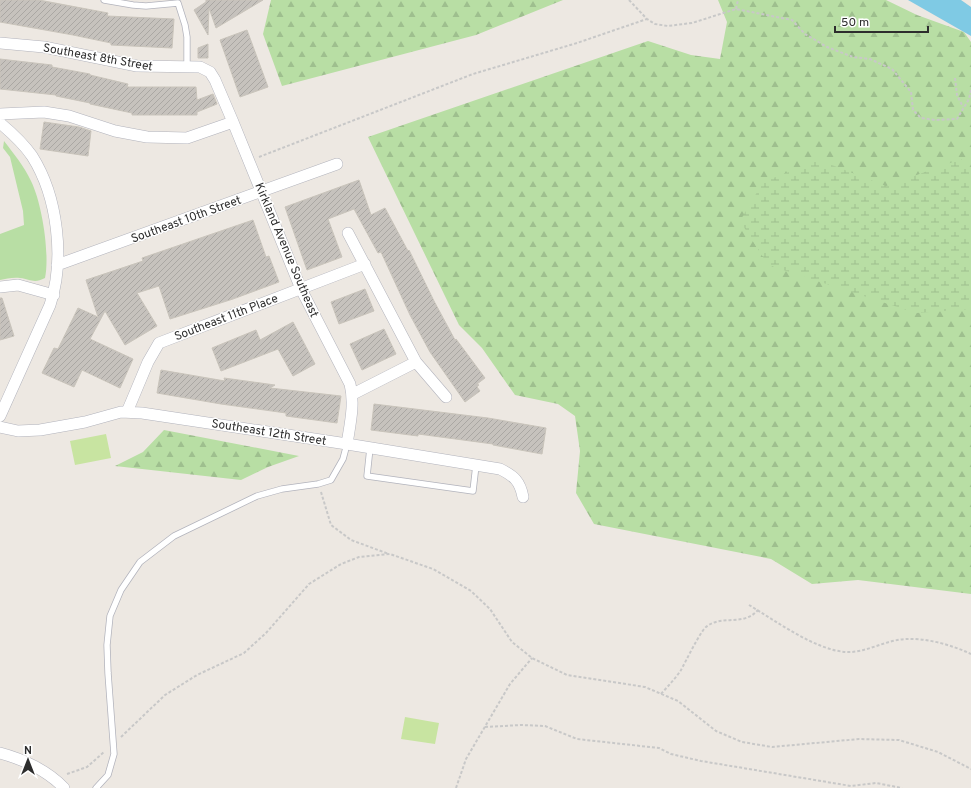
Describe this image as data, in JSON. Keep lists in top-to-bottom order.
{
  "streets": {
    "street": [
      "Southeast 8th Street",
      "Southeast 10th Street",
      "Kirkland Avenue Southeast",
      "Southeast 11th Place",
      "Southeast 12th Street"
    ]
  },
  "crossings": [
    ["Southeast 8th Street", "Kirkland Avenue Southeast"],
    ["Southeast 10th Street", "Kirkland Avenue Southeast"],
    ["Kirkland Avenue Southeast", "Southeast 11th Place"],
    ["Kirkland Avenue Southeast", "Southeast 12th Street"],
    ["Southeast 11th Place", "Southeast 12th Street"]
  ],
  "scale_bar": "50 m",
  "north": "top"
}
